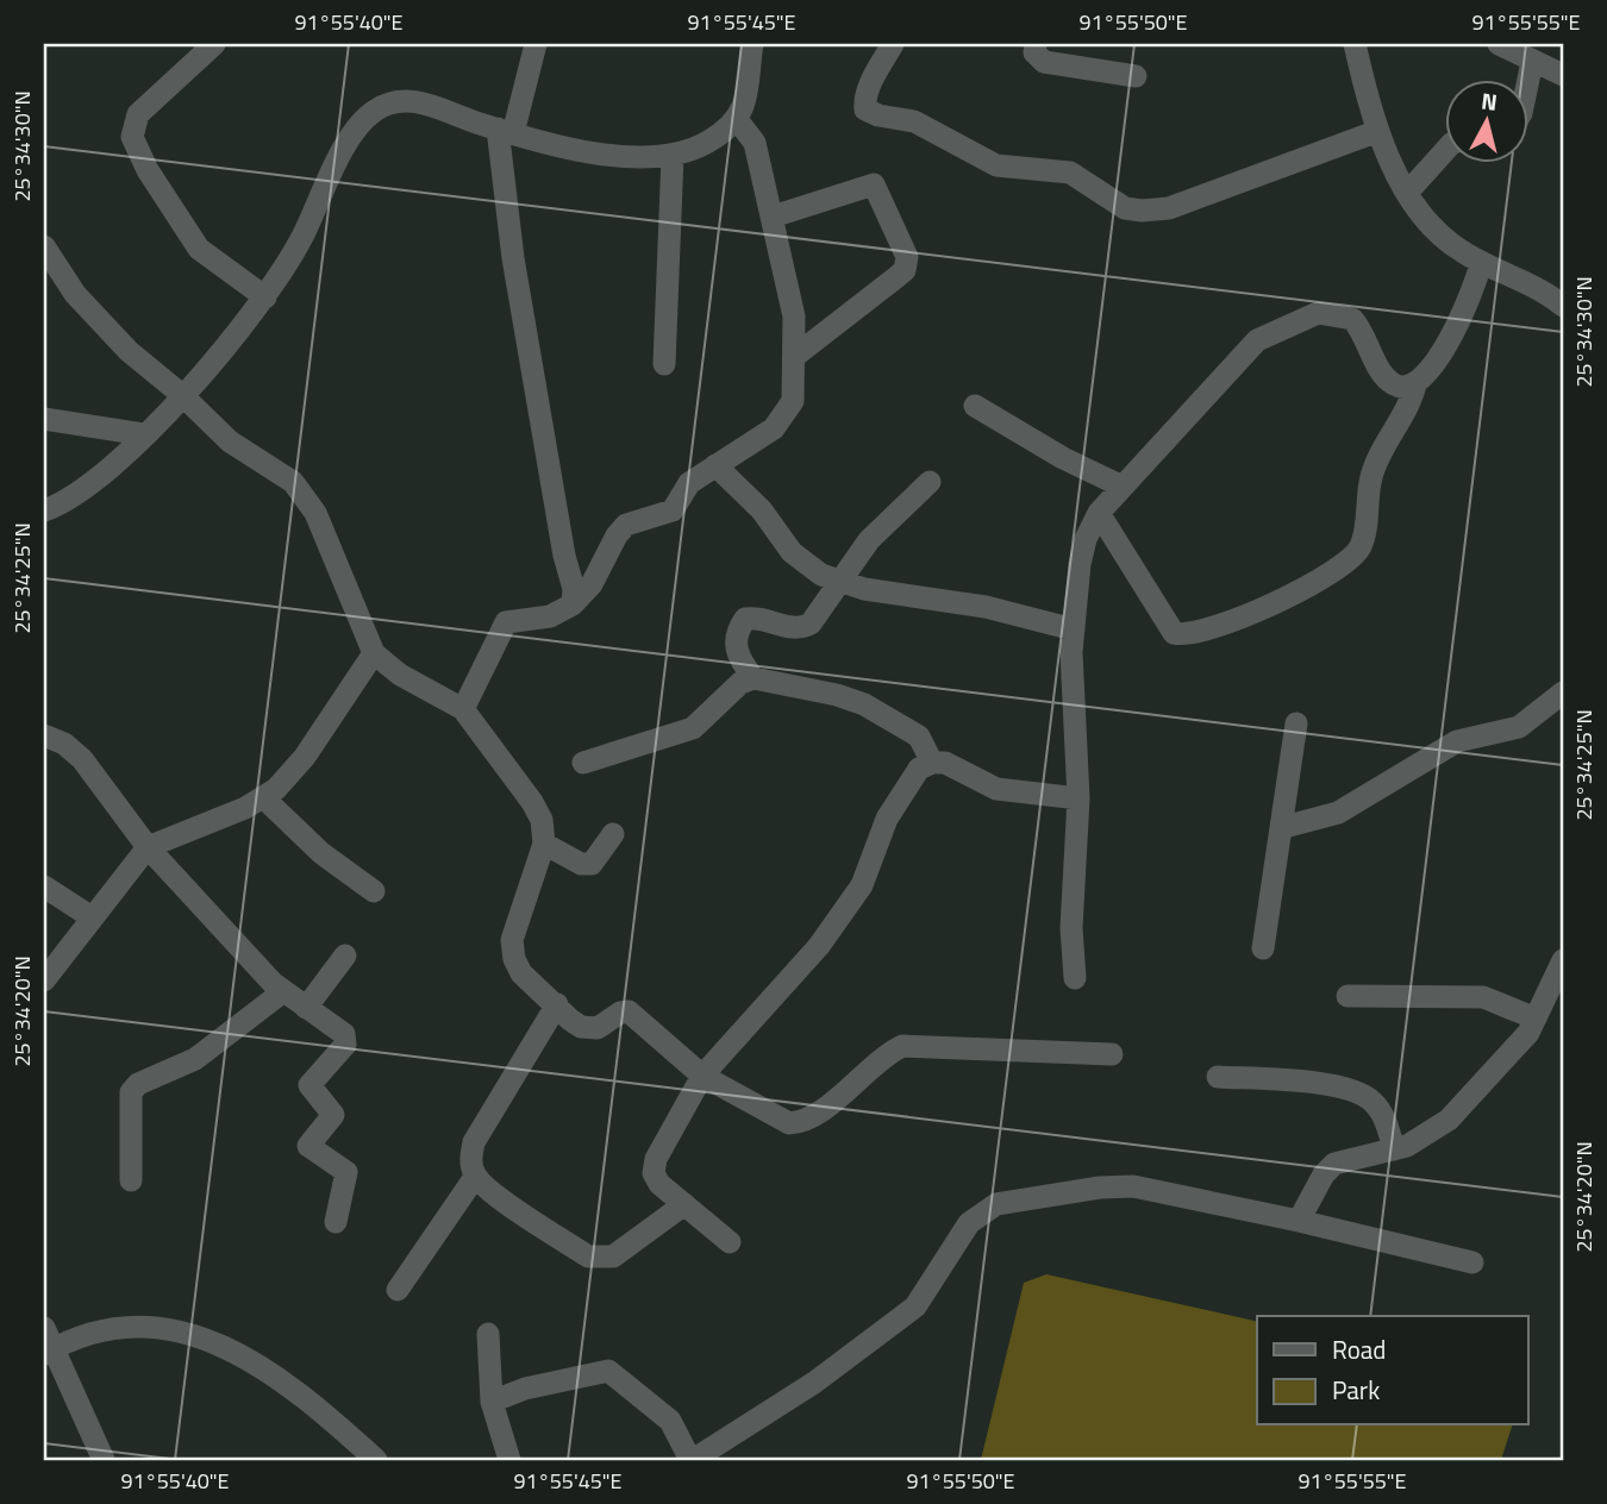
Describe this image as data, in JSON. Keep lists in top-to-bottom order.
{
  "legend": ["Road", "Park"],
  "north": "top",
  "coordinates": [
    "91°55'40\"E",
    "91°55'45\"E",
    "91°55'50\"E",
    "91°55'55\"E",
    "25°34'30\"N",
    "25°34'25\"N",
    "25°34'20\"N"
  ]
}
